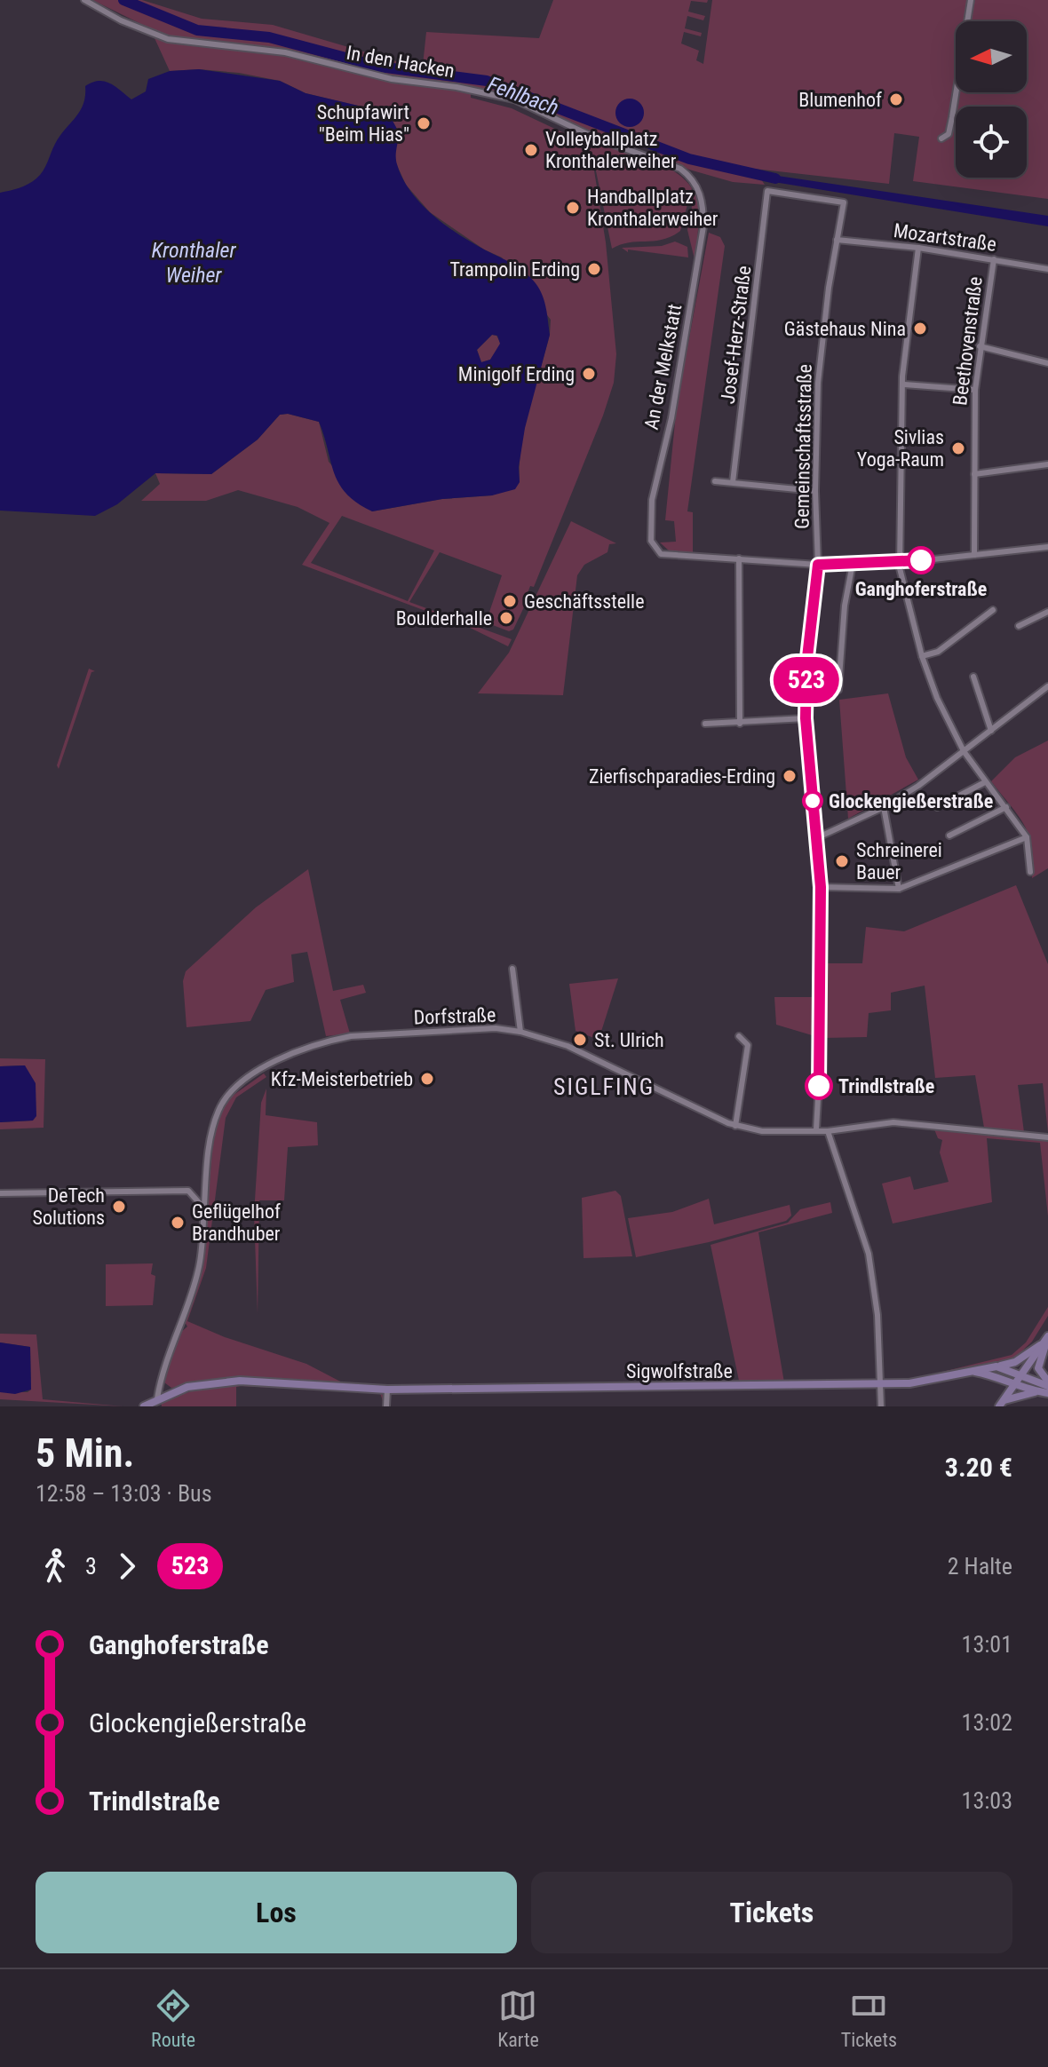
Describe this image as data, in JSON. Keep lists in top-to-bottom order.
{
  "streets": {
    "street": [
      "In den Hacken",
      "Mozartstraße",
      "Josef-Herz-Straße",
      "Beethovenstraße",
      "An der Melkstatt",
      "Gemeinschaftsstraße",
      "Dorfstraße",
      "Sigwolfstraße"
    ]
  },
  "crossings": [
    ["In den Hacken", "An der Melkstatt"],
    ["Mozartstraße", "Beethovenstraße"],
    ["Mozartstraße", "Gemeinschaftsstraße"],
    ["Josef-Herz-Straße", "Gemeinschaftsstraße"],
    ["Gemeinschaftsstraße", "Dorfstraße"],
    ["Dorfstraße", "Sigwolfstraße"]
  ],
  "districts": ["SIGLFING"],
  "water": ["Fehlbach", "Kronthaler Weiher"],
  "places": [
    "Blumenhof",
    "Schupfawirt \"Beim Hias\"",
    "Volleyballplatz Kronthalerweiher",
    "Handballplatz Kronthalerweiher",
    "Trampolin Erding",
    "Gästehaus Nina",
    "Minigolf Erding",
    "Sivlias Yoga-Raum",
    "Ganghoferstraße",
    "Geschäftsstelle",
    "Boulderhalle",
    "Zierfischparadies-Erding",
    "Glockengießerstraße",
    "Schreinerei Bauer",
    "St. Ulrich",
    "Kfz-Meisterbetrieb",
    "Trindlstraße",
    "DeTech Solutions",
    "Geflügelhof Brandhuber"
  ],
  "lines": ["bus line 523"],
  "north": "left",
  "page": {
    "on_map": "523",
    "heading": ["5 Min.", "12:58 – 13:03 · Bus", "3.20 €"],
    "legs": ["3", "523", "2 Halte"],
    "list": [
      {
        "name": "Ganghoferstraße",
        "value": "13:01"
      },
      {
        "name": "Glockengießerstraße",
        "value": "13:02"
      },
      {
        "name": "Trindlstraße",
        "value": "13:03"
      }
    ],
    "buttons": ["Los", "Tickets"],
    "tabs": ["Route", "Karte", "Tickets"]
  }
}
